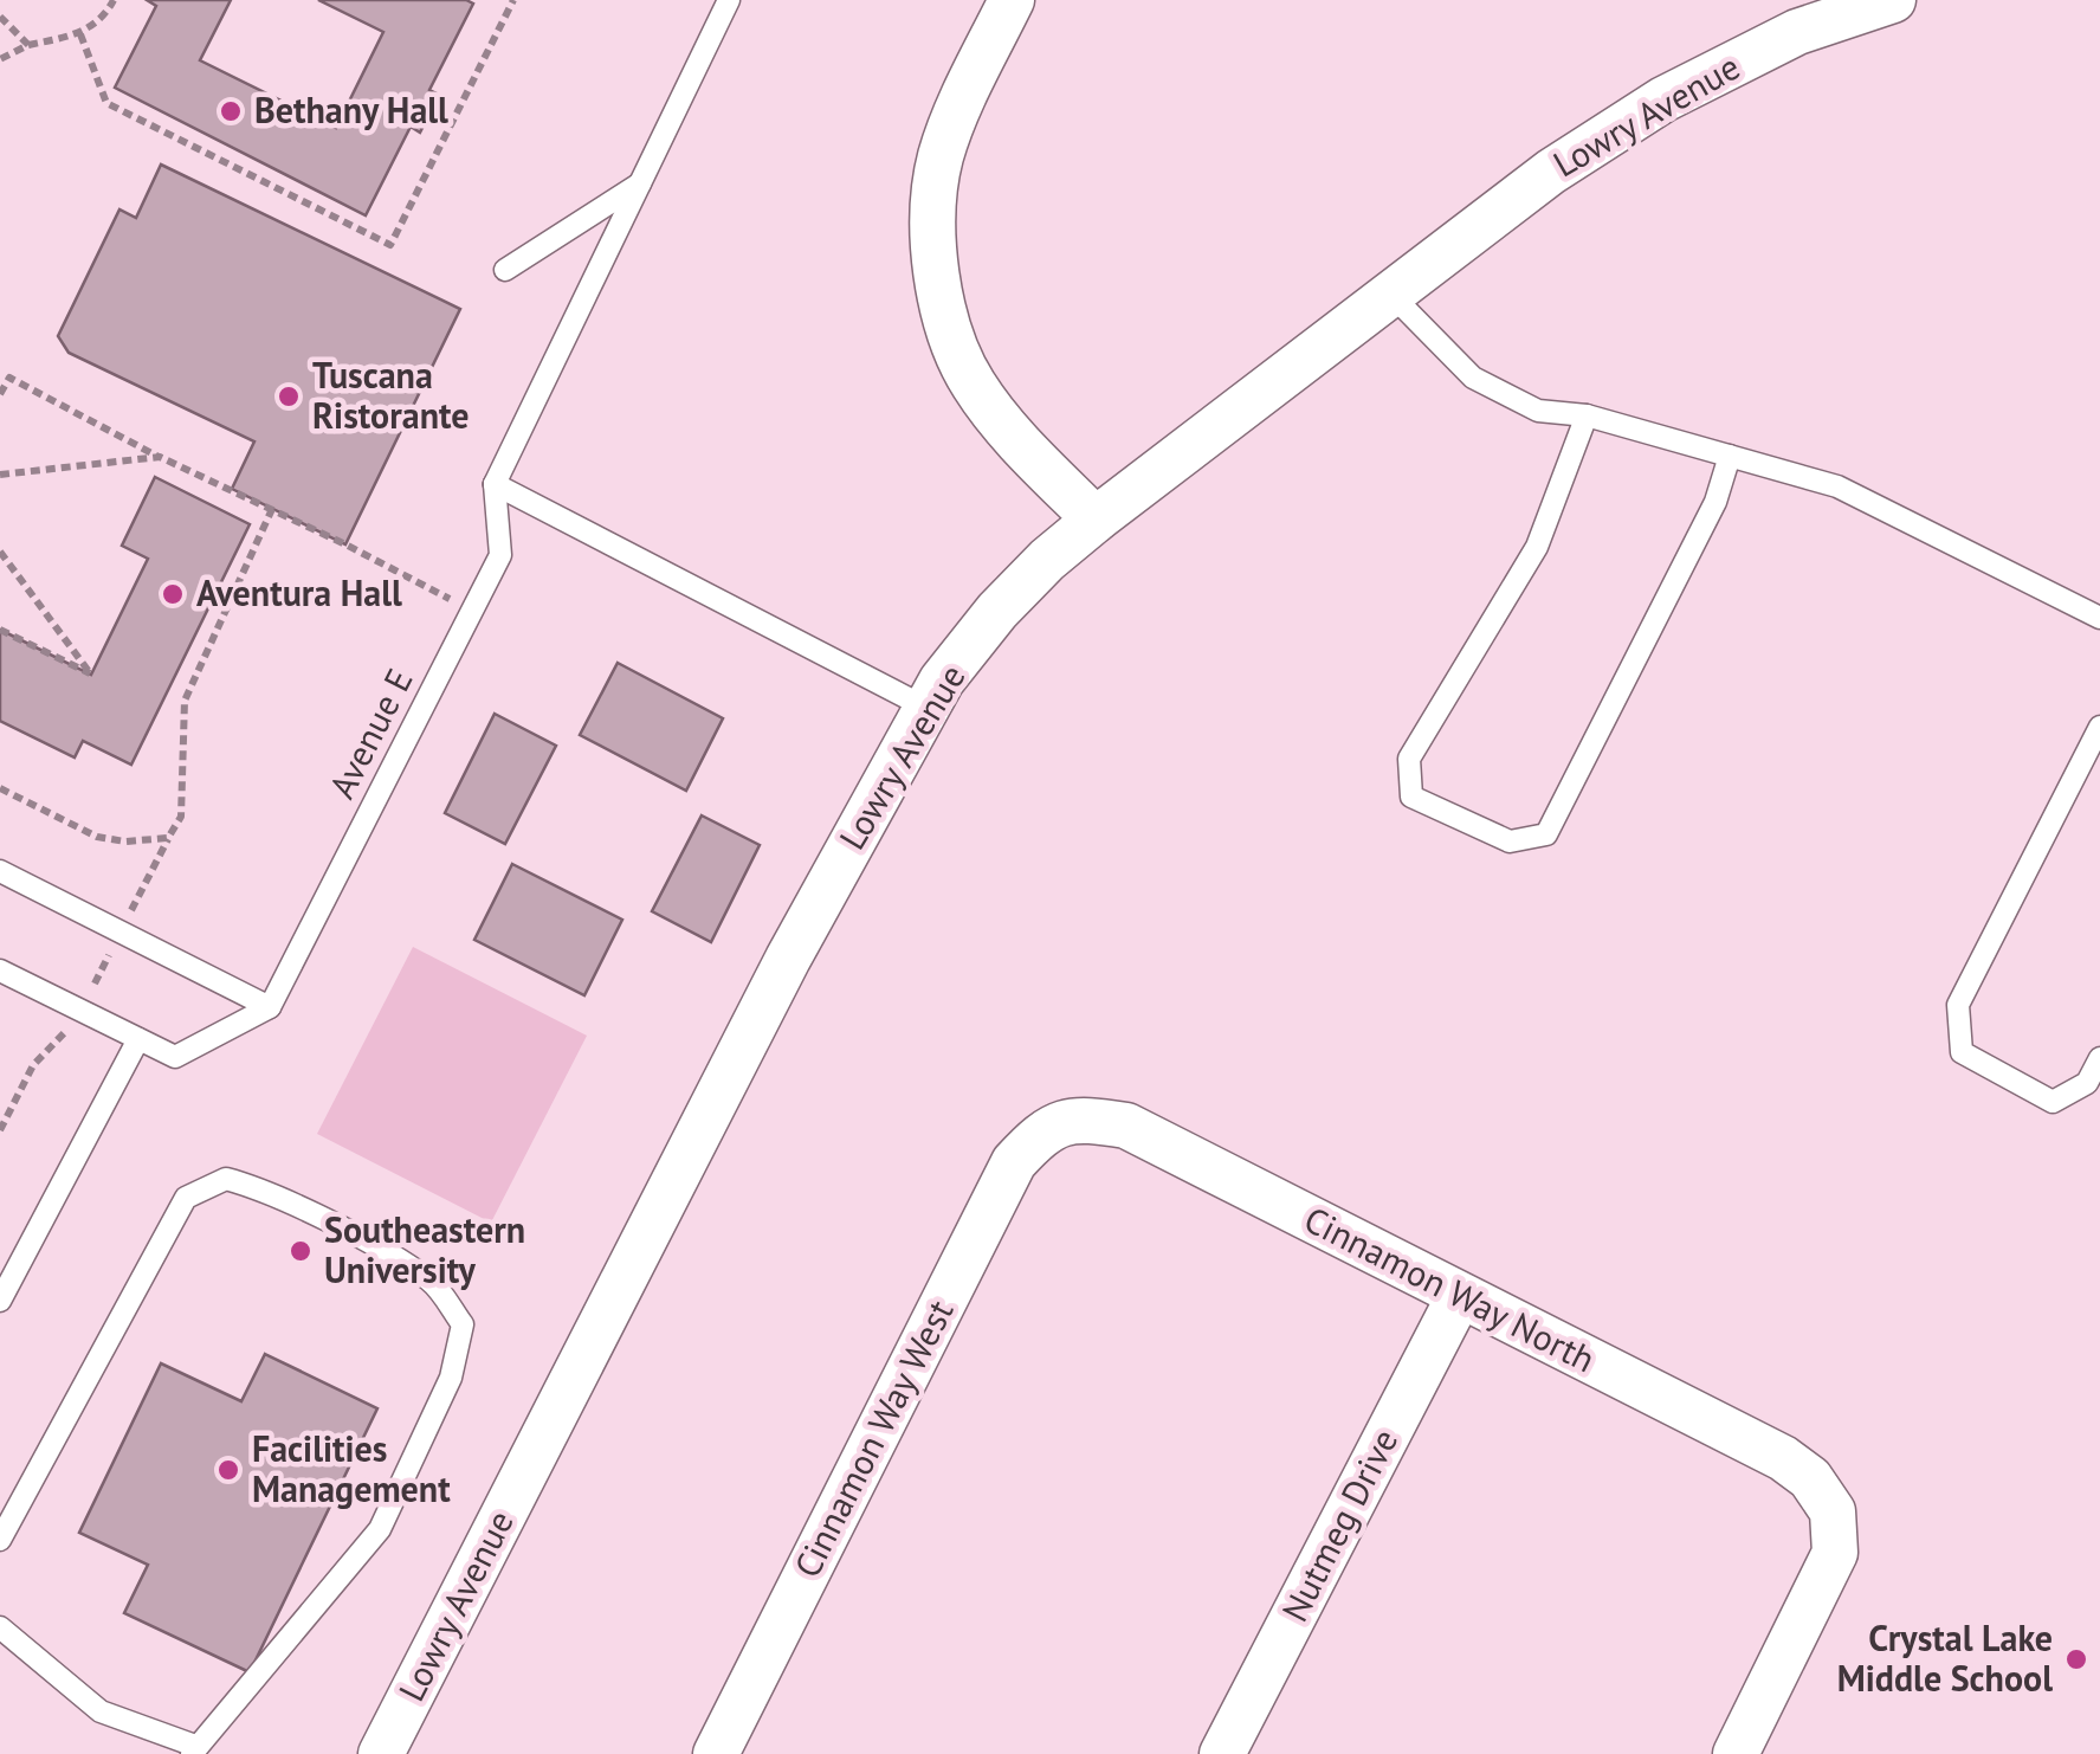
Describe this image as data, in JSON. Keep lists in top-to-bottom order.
{
  "streets": {
    "street": [
      "Lowry Avenue",
      "Cinnamon Way North",
      "Cinnamon Way West",
      "Nutmeg Drive"
    ],
    "lane": ["Avenue E"]
  },
  "crossings": [
    ["Cinnamon Way North", "Cinnamon Way West"],
    ["Cinnamon Way North", "Nutmeg Drive"]
  ],
  "places": [
    "Bethany Hall",
    "Tuscana Ristorante",
    "Aventura Hall",
    "Southeastern University",
    "Facilities Management",
    "Crystal Lake Middle School"
  ]
}
